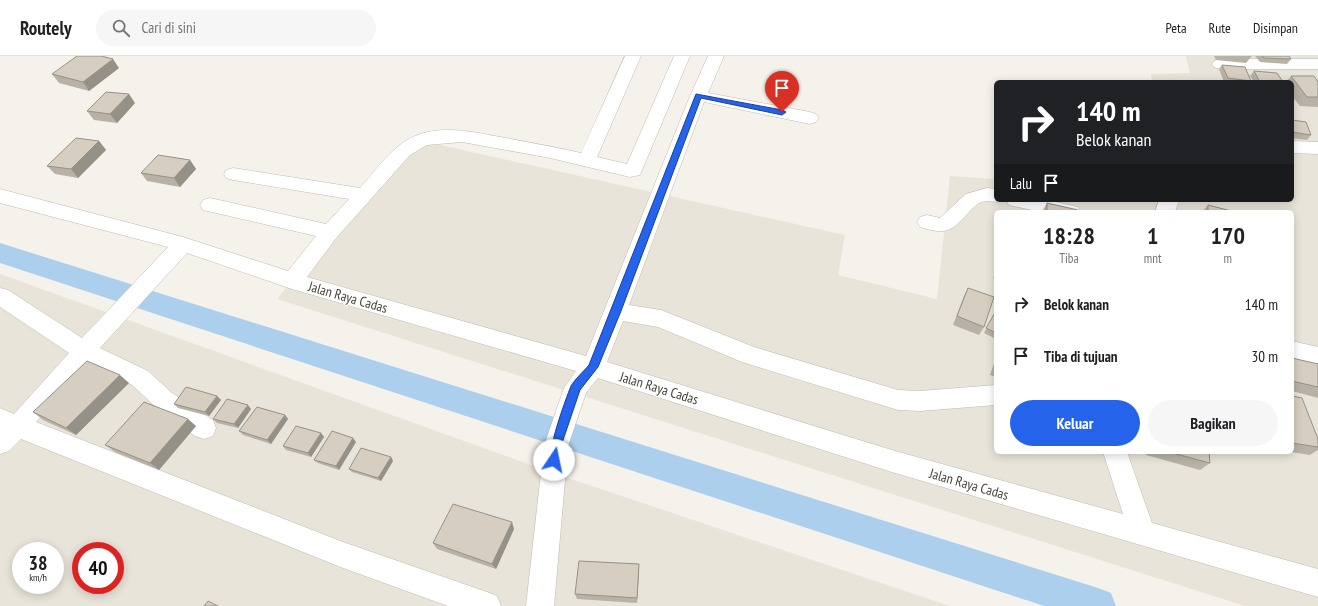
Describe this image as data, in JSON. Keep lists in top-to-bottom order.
{
  "streets": {
    "street": ["Jalan Raya Cadas"]
  },
  "page": {
    "header": "Routely",
    "search": "Cari di sini",
    "nav": ["Peta", "Rute", "Disimpan"],
    "turn": ["140 m", "Belok kanan"],
    "then": "Lalu",
    "eta": [
      "18:28",
      "Tiba",
      "1",
      "mnt",
      "170",
      "m"
    ],
    "list": [
      {
        "name": "Belok kanan",
        "value": "140 m"
      },
      {
        "name": "Tiba di tujuan",
        "value": "30 m"
      }
    ],
    "buttons": ["Keluar", "Bagikan"],
    "speed": "38 km/h",
    "limit": "40"
  }
}
